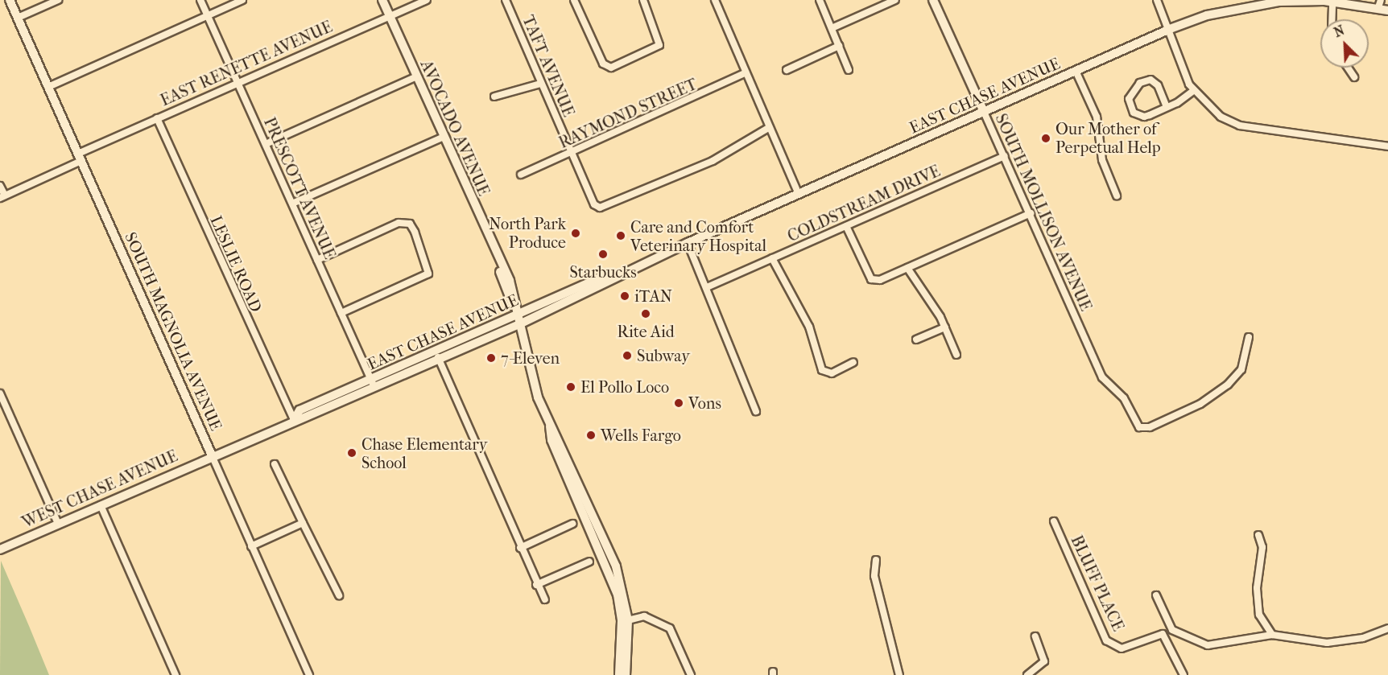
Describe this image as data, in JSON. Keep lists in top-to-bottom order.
{
  "streets": {
    "main road": [
      "EAST CHASE AVENUE",
      "AVOCADO AVENUE",
      "SOUTH MOLLISON AVENUE",
      "SOUTH MAGNOLIA AVENUE",
      "WEST CHASE AVENUE"
    ],
    "street": [
      "EAST RENETTE AVENUE",
      "TAFT AVENUE",
      "RAYMOND STREET",
      "PRESCOTT AVENUE",
      "COLDSTREAM DRIVE",
      "LESLIE ROAD",
      "BLUFF PLACE"
    ]
  },
  "crossings": [
    ["EAST RENETTE AVENUE", "AVOCADO AVENUE"],
    ["EAST RENETTE AVENUE", "PRESCOTT AVENUE"],
    ["EAST RENETTE AVENUE", "LESLIE ROAD"],
    ["EAST RENETTE AVENUE", "SOUTH MAGNOLIA AVENUE"],
    ["TAFT AVENUE", "RAYMOND STREET"],
    ["EAST CHASE AVENUE", "AVOCADO AVENUE"],
    ["EAST CHASE AVENUE", "PRESCOTT AVENUE"],
    ["EAST CHASE AVENUE", "SOUTH MOLLISON AVENUE"],
    ["EAST CHASE AVENUE", "LESLIE ROAD"],
    ["EAST CHASE AVENUE", "SOUTH MAGNOLIA AVENUE"],
    ["EAST CHASE AVENUE", "WEST CHASE AVENUE"],
    ["COLDSTREAM DRIVE", "SOUTH MOLLISON AVENUE"],
    ["SOUTH MAGNOLIA AVENUE", "WEST CHASE AVENUE"]
  ],
  "places": [
    "Our Mother of Perpetual Help",
    "North Park Produce",
    "Care and Comfort Veterinary Hospital",
    "Starbucks",
    "iTAN",
    "Rite Aid",
    "Subway",
    "7-Eleven",
    "El Pollo Loco",
    "Vons",
    "Wells Fargo",
    "Chase Elementary School"
  ],
  "north": "top left"
}
